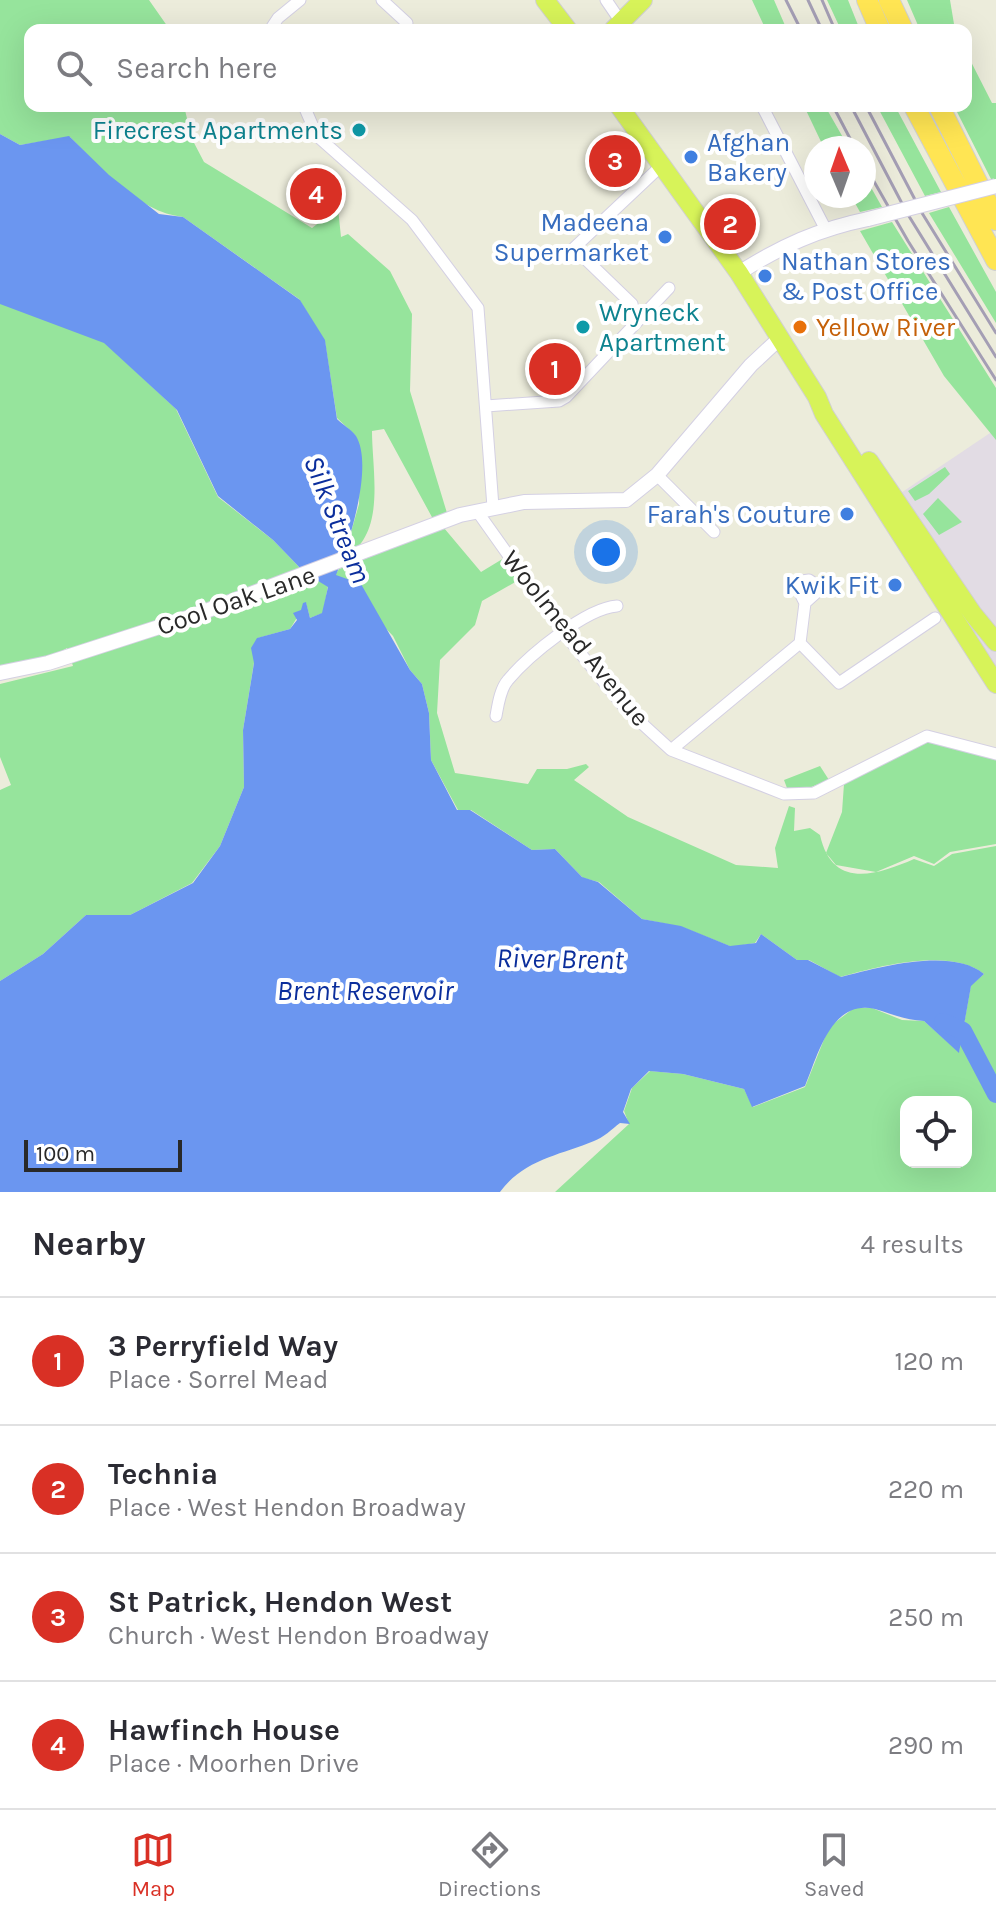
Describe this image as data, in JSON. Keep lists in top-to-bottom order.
{
  "streets": {
    "street": ["Cool Oak Lane", "Woolmead Avenue"]
  },
  "crossings": [
    ["Cool Oak Lane", "Woolmead Avenue"]
  ],
  "water": ["Silk Stream", "River Brent", "Brent Reservoir"],
  "places": [
    "Firecrest Apartments",
    "Afghan Bakery",
    "Madeena Supermarket",
    "Nathan Stores & Post Office",
    "Wryneck Apartment",
    "Yellow River",
    "Farah's Couture",
    "Kwik Fit"
  ],
  "scale_bar": "100 m",
  "north": "top",
  "page": {
    "search": "Search here",
    "pins": [
      "3",
      "4",
      "2",
      "1"
    ],
    "scale": "100 m",
    "heading": ["Nearby", "4 results"],
    "list": [
      {
        "mark": "1",
        "name": "3 Perryfield Way",
        "note": "Place · Sorrel Mead",
        "value": "120 m"
      },
      {
        "mark": "2",
        "name": "Technia",
        "note": "Place · West Hendon Broadway",
        "value": "220 m"
      },
      {
        "mark": "3",
        "name": "St Patrick, Hendon West",
        "note": "Church · West Hendon Broadway",
        "value": "250 m"
      },
      {
        "mark": "4",
        "name": "Hawfinch House",
        "note": "Place · Moorhen Drive",
        "value": "290 m"
      }
    ],
    "nav": ["Map", "Directions", "Saved"]
  }
}
